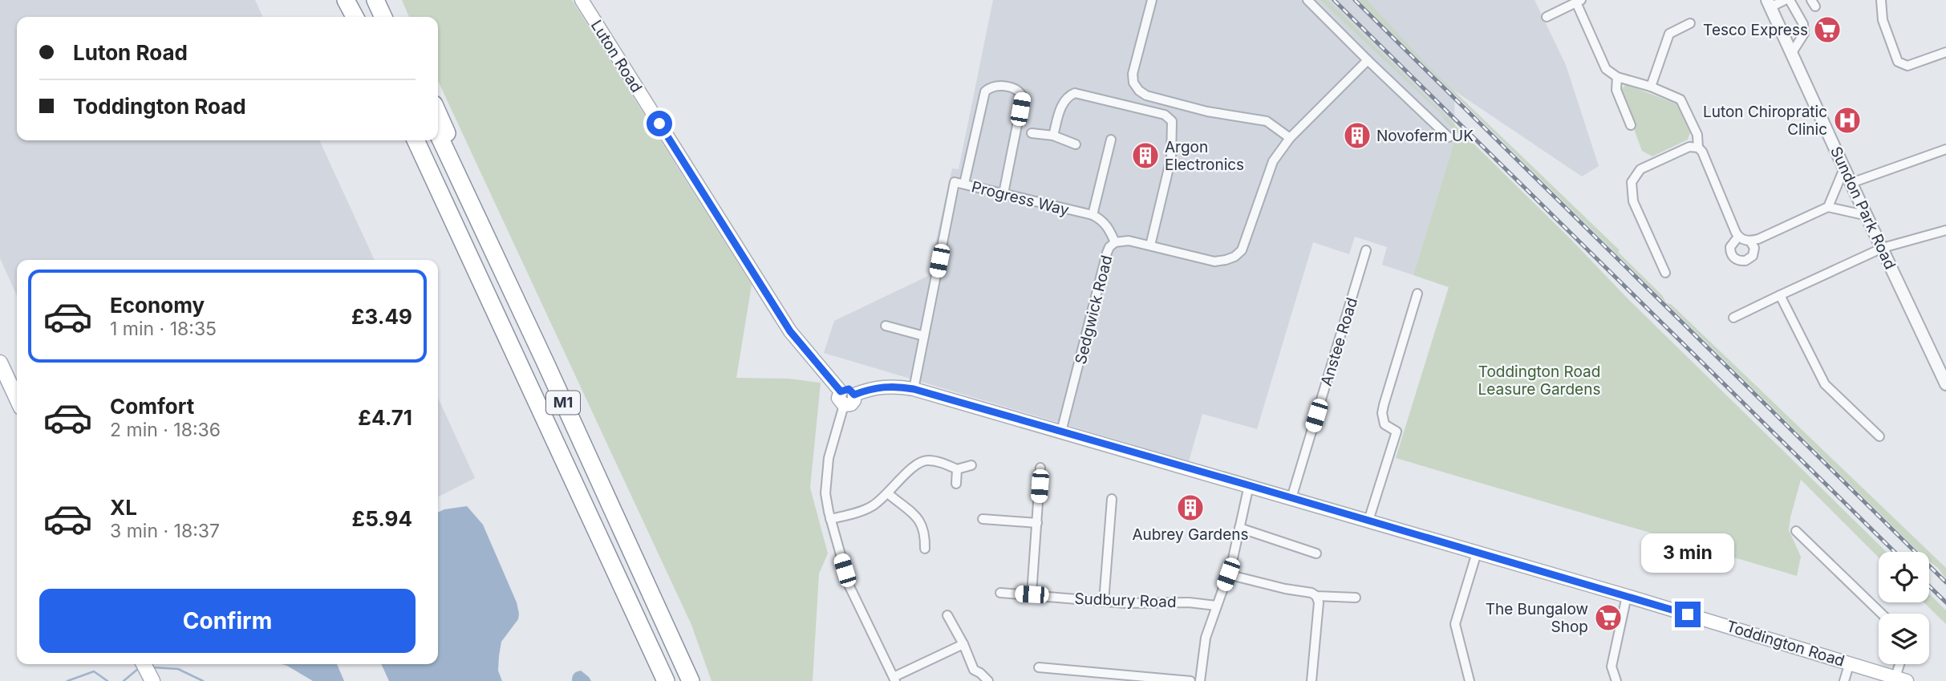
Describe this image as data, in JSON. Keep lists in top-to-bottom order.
{
  "streets": {
    "highway": ["M1"],
    "main road": ["Luton Road", "Toddington Road"],
    "street": [
      "Progress Way",
      "Sundon Park Road",
      "Sedgwick Road",
      "Anstee Road",
      "Sudbury Road"
    ]
  },
  "crossings": [
    ["Luton Road", "Toddington Road"],
    ["Progress Way", "Toddington Road"],
    ["Sedgwick Road", "Toddington Road"],
    ["Anstee Road", "Toddington Road"]
  ],
  "parks": ["Toddington Road Leasure Gardens"],
  "places": {
    "supermarket": ["Tesco Express", "The Bungalow Shop"],
    "hospital": ["Luton Chiropratic Clinic"],
    "building": ["Novoferm UK", "Argon Electronics", "Aubrey Gardens"]
  },
  "page": {
    "banner": ["Luton Road", "Toddington Road"],
    "list": [
      {
        "name": "Economy",
        "note": "1 min · 18:35",
        "value": "£3.49"
      },
      {
        "name": "Comfort",
        "note": "2 min · 18:36",
        "value": "£4.71"
      },
      {
        "name": "XL",
        "note": "3 min · 18:37",
        "value": "£5.94"
      }
    ],
    "bubble": "3 min",
    "buttons": "Confirm"
  }
}
